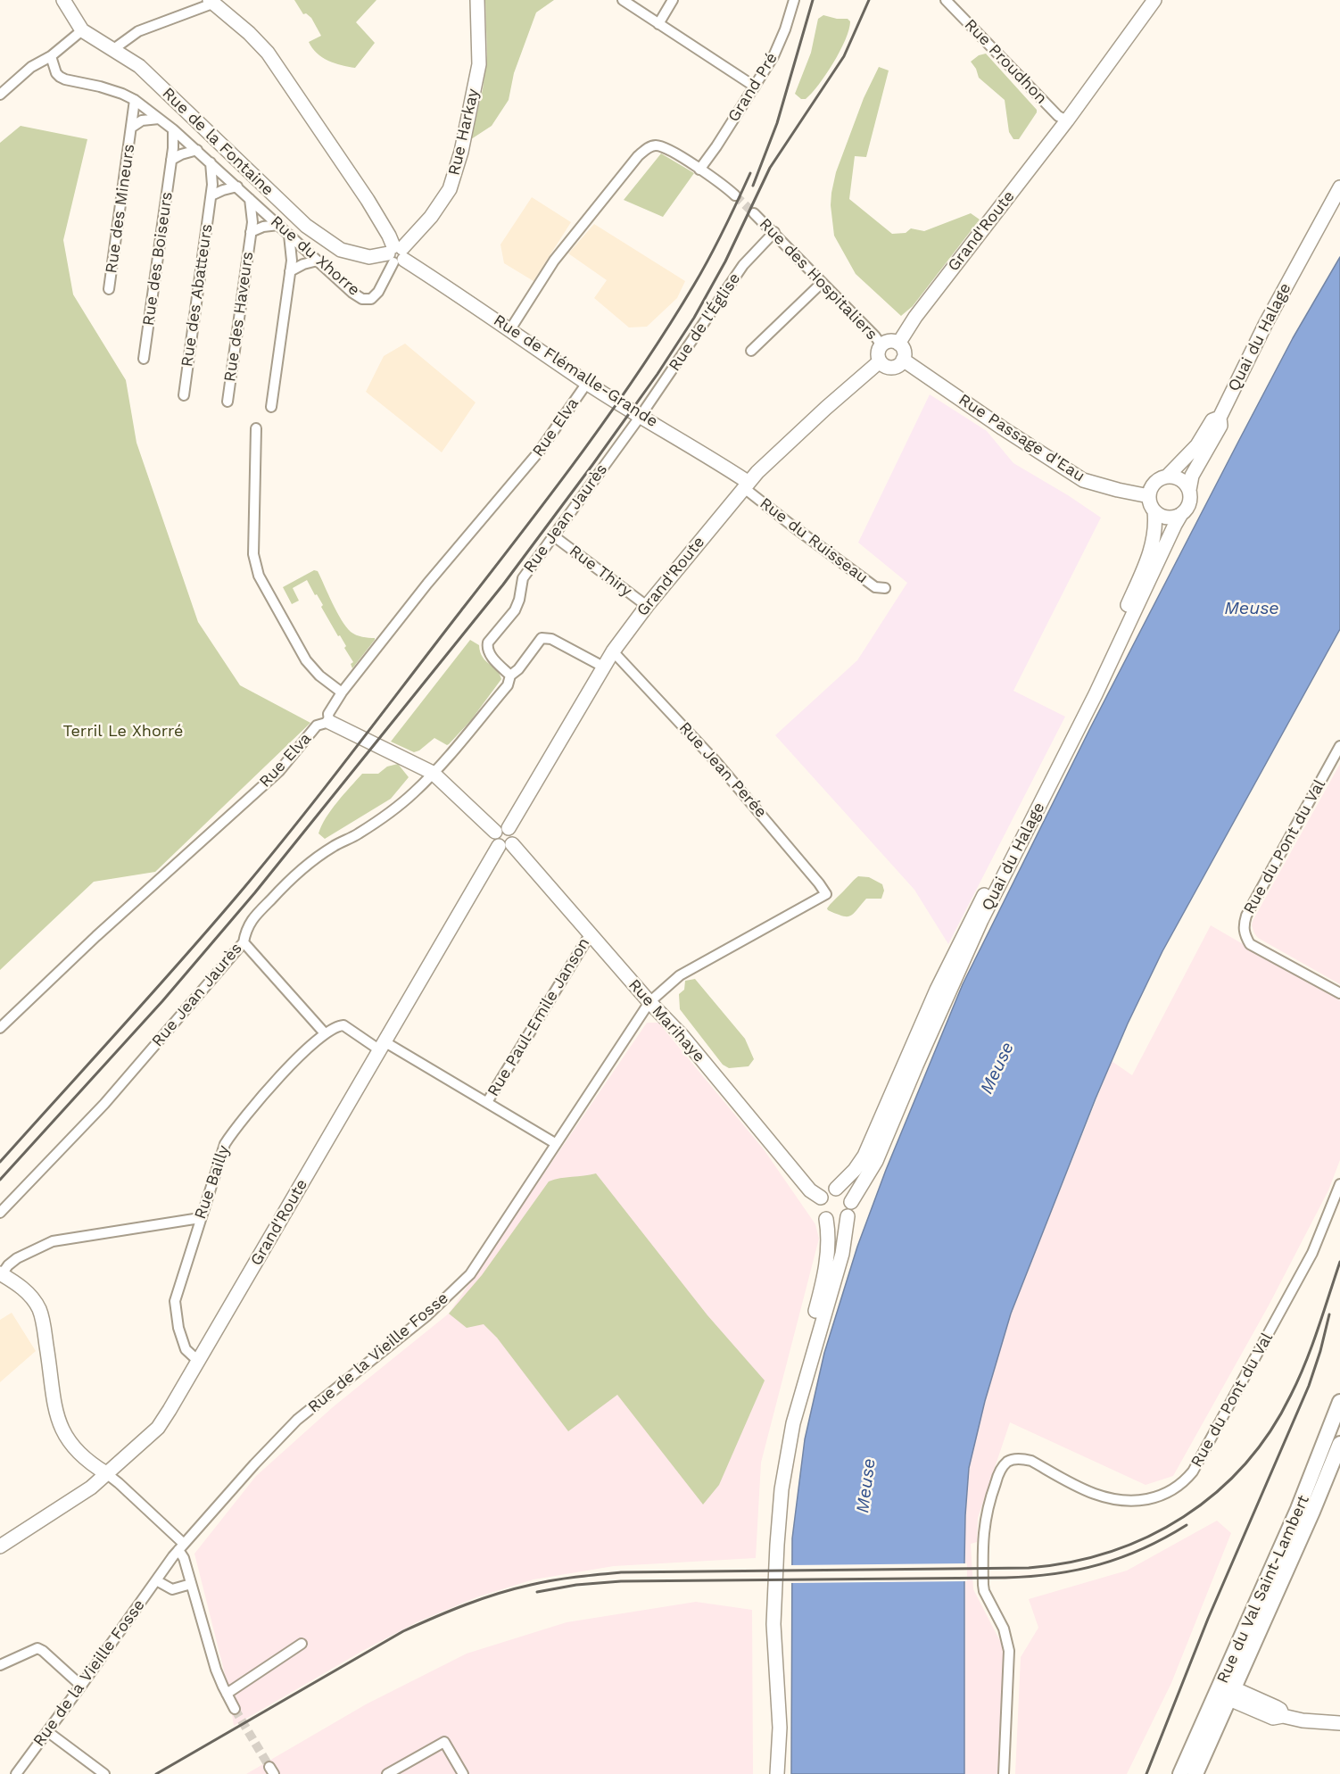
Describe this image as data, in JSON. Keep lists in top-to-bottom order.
{
  "streets": {
    "main road": ["Rue du Val Saint-Lambert"],
    "street": [
      "Rue Proudhon",
      "Grand Pré",
      "Rue Harkay",
      "Rue de la Fontaine",
      "Rue des Mineurs",
      "Grand'Route",
      "Rue du Xhorre",
      "Rue des Boiseurs",
      "Rue des Hospitaliers",
      "Rue des Abatteurs",
      "Rue des Haveurs",
      "Rue de l'Église",
      "Quai du Halage",
      "Rue de Flémalle-Grande",
      "Rue Elva",
      "Rue Passage d'Eau",
      "Rue Jean Jaurès",
      "Rue du Ruisseau",
      "Rue Thiry",
      "Rue Jean Perée",
      "Rue du Pont du Val",
      "Rue Paul-Emile Janson",
      "Rue Marihaye",
      "Rue Bailly",
      "Rue de la Vieille Fosse"
    ]
  },
  "crossings": [
    ["Rue Proudhon", "Grand'Route"],
    ["Rue Harkay", "Rue de la Fontaine"],
    ["Rue Harkay", "Rue du Xhorre"],
    ["Rue Harkay", "Rue de Flémalle-Grande"],
    ["Rue de la Fontaine", "Rue du Xhorre"],
    ["Rue de la Fontaine", "Rue de Flémalle-Grande"],
    ["Rue des Mineurs", "Rue du Xhorre"],
    ["Grand'Route", "Rue des Hospitaliers"],
    ["Grand'Route", "Rue de Flémalle-Grande"],
    ["Grand'Route", "Rue Passage d'Eau"],
    ["Grand'Route", "Rue Jean Jaurès"],
    ["Grand'Route", "Rue du Ruisseau"],
    ["Grand'Route", "Rue Thiry"],
    ["Grand'Route", "Rue Jean Perée"],
    ["Grand'Route", "Rue Marihaye"],
    ["Grand'Route", "Rue Bailly"],
    ["Rue du Xhorre", "Rue des Boiseurs"],
    ["Rue du Xhorre", "Rue des Abatteurs"],
    ["Rue du Xhorre", "Rue des Haveurs"],
    ["Rue du Xhorre", "Rue de Flémalle-Grande"],
    ["Rue des Hospitaliers", "Rue de l'Église"],
    ["Rue des Hospitaliers", "Rue Passage d'Eau"],
    ["Rue de l'Église", "Rue de Flémalle-Grande"],
    ["Rue de l'Église", "Rue Jean Jaurès"],
    ["Quai du Halage", "Rue Passage d'Eau"],
    ["Quai du Halage", "Rue Marihaye"],
    ["Rue de Flémalle-Grande", "Rue Elva"],
    ["Rue de Flémalle-Grande", "Rue Jean Jaurès"],
    ["Rue de Flémalle-Grande", "Rue du Ruisseau"],
    ["Rue Jean Jaurès", "Rue Thiry"],
    ["Rue Jean Perée", "Rue de la Vieille Fosse"],
    ["Rue Paul-Emile Janson", "Rue Marihaye"],
    ["Rue Marihaye", "Rue de la Vieille Fosse"]
  ],
  "water": ["Meuse"],
  "parks": ["Terril Le Xhorré"]
}
